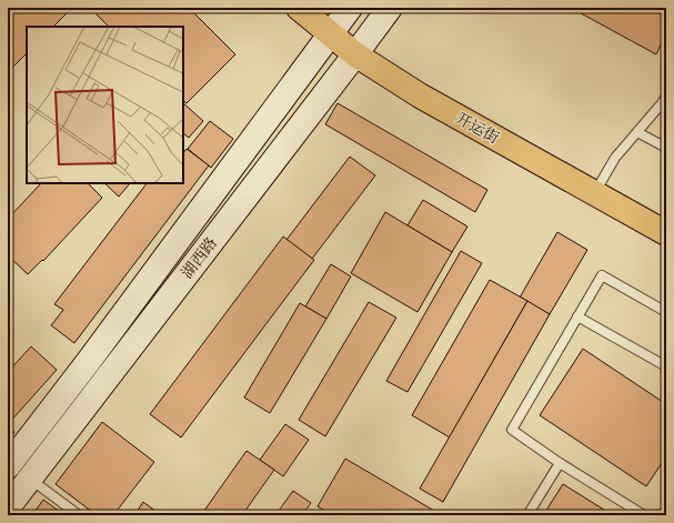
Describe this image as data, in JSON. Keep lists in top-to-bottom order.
{
  "streets": {
    "main road": ["开运街", "湖西路"]
  },
  "crossings": [
    ["开运街", "湖西路"]
  ]
}
